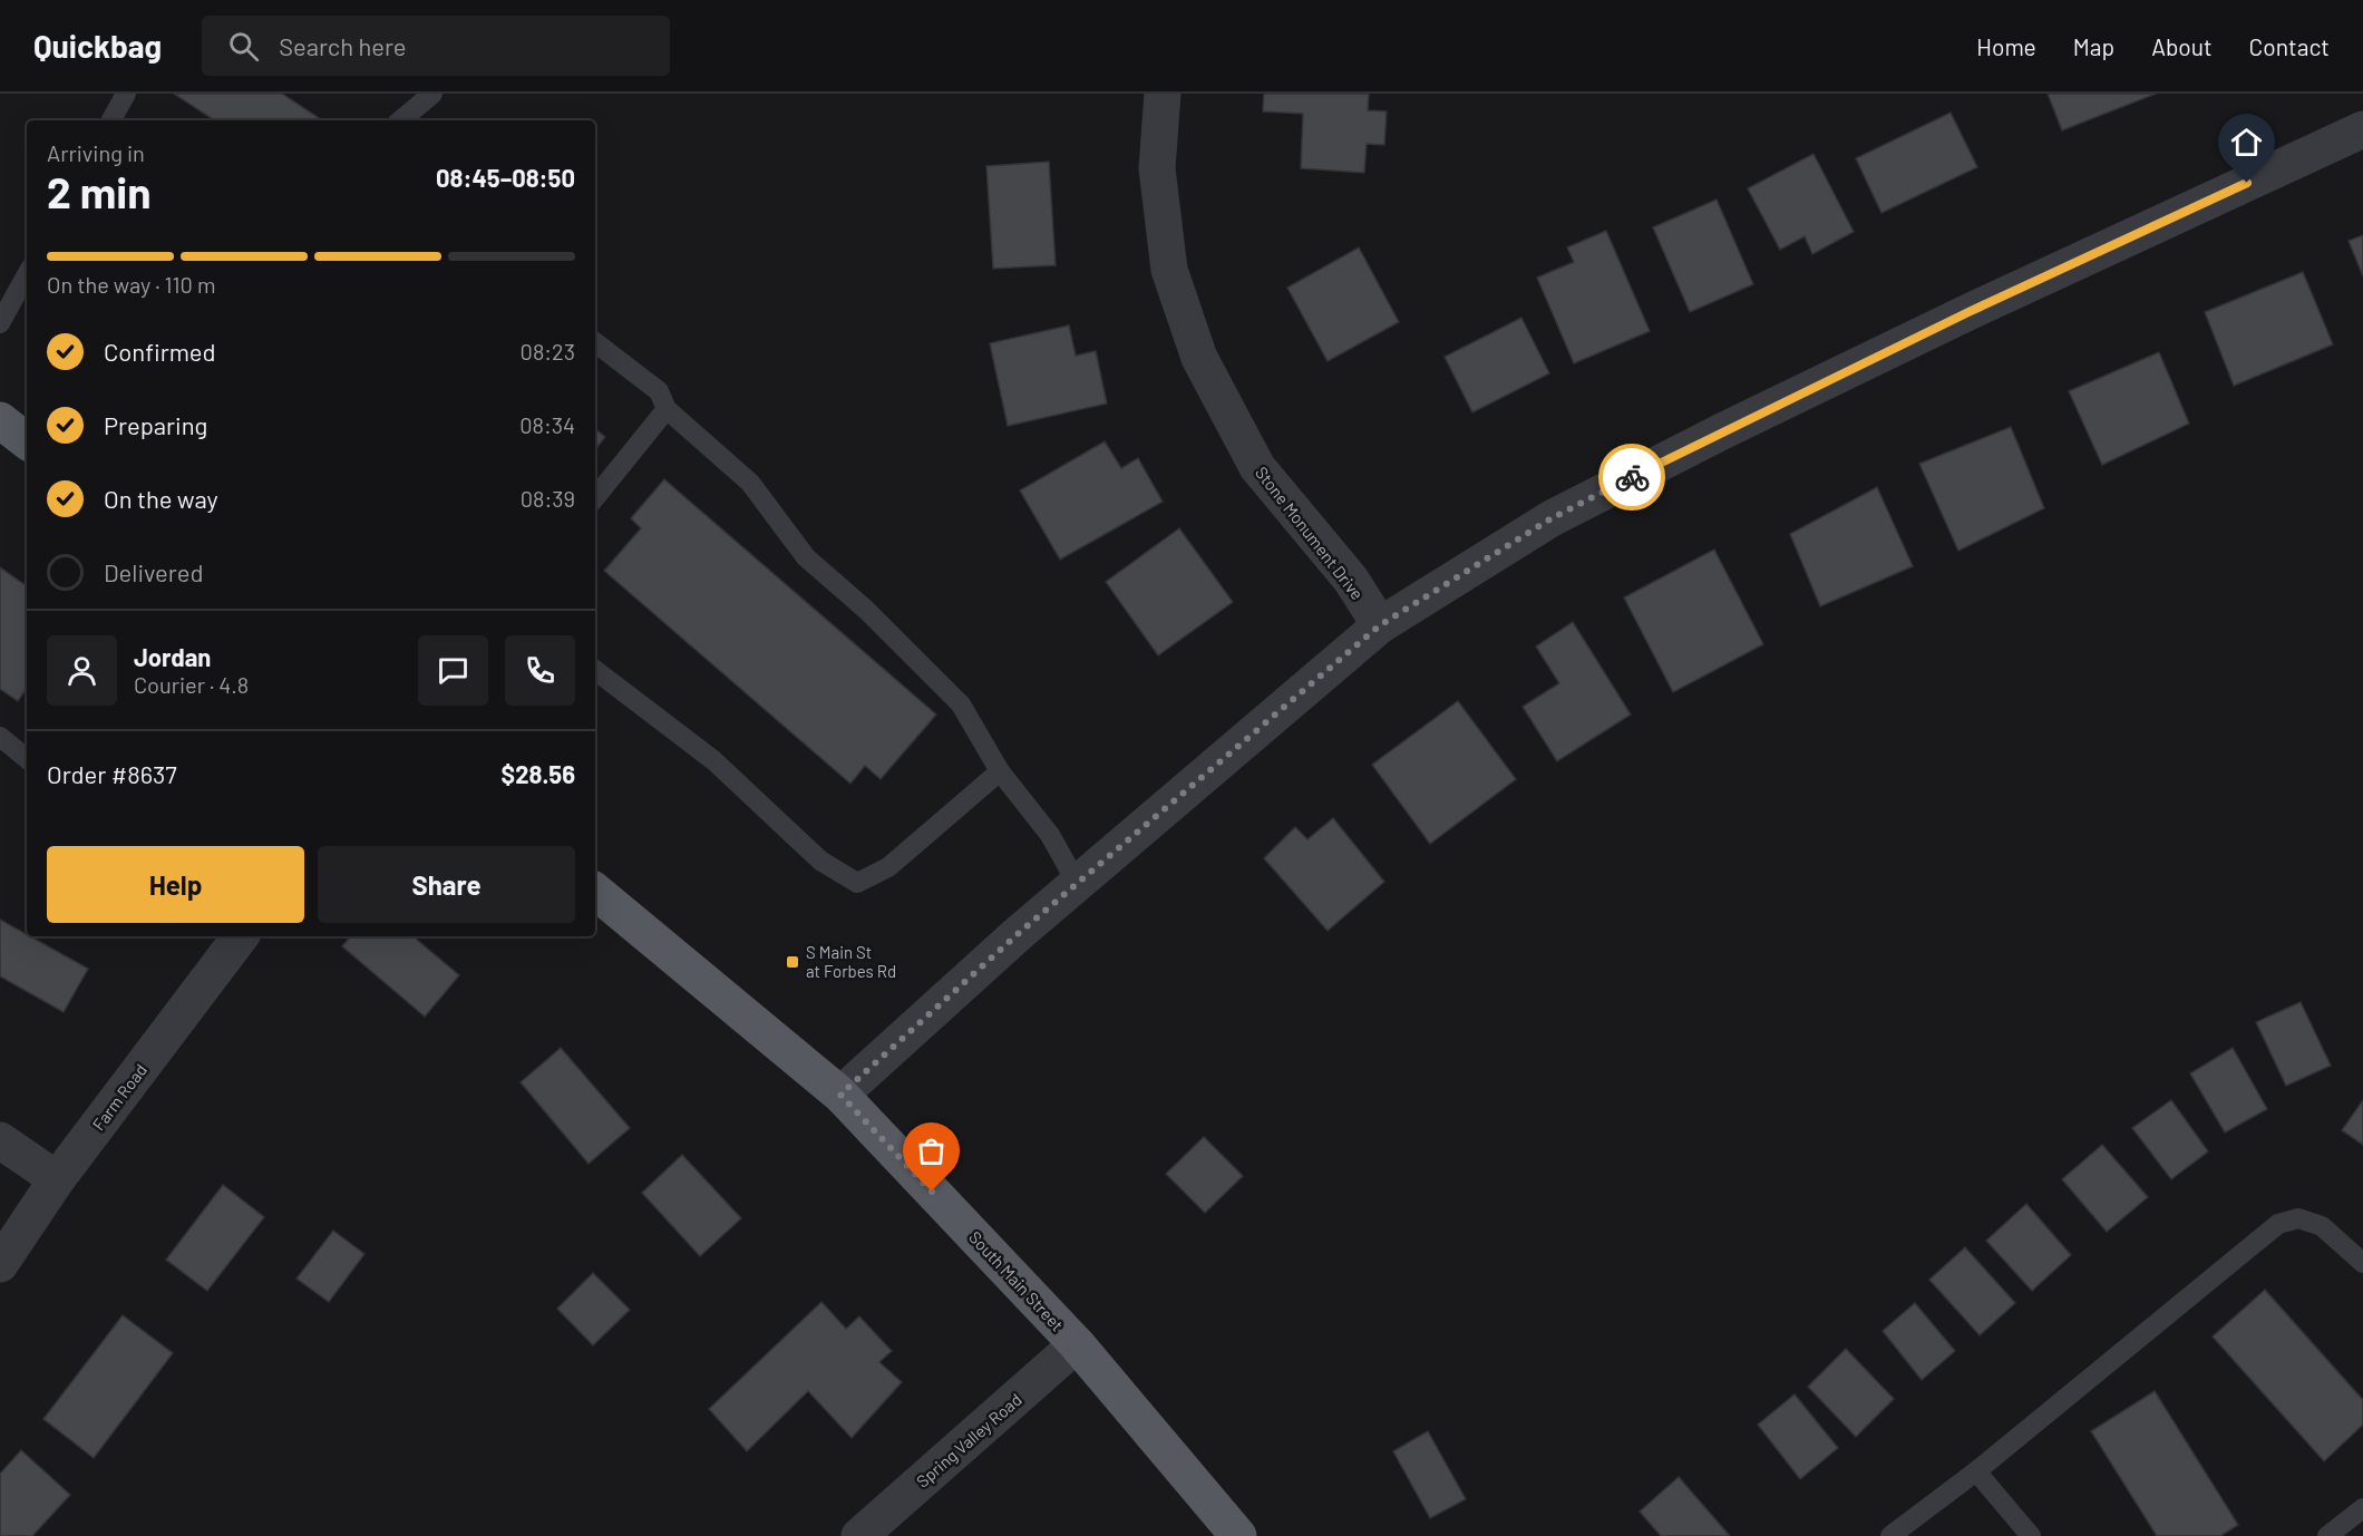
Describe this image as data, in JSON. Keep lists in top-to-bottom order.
{
  "streets": {
    "main road": ["South Main Street"],
    "street": ["Stone Monument Drive", "Farm Road", "Spring Valley Road"]
  },
  "crossings": [
    ["South Main Street", "Spring Valley Road"]
  ],
  "places": {
    "transit": ["S Main St at Forbes Rd"]
  },
  "page": {
    "header": "Quickbag",
    "search": "Search here",
    "nav": [
      "Home",
      "Map",
      "About",
      "Contact"
    ],
    "heading": ["2 min", "Arriving in", "08:45–08:50"],
    "panel": [
      "Jordan",
      "Courier · 4.8",
      "Order #8637",
      "$28.56"
    ],
    "bar": "On the way · 110 m",
    "list": [
      ["Confirmed", "08:23"],
      ["Preparing", "08:34"],
      ["On the way", "08:39"],
      "Delivered"
    ],
    "buttons": ["Help", "Share"]
  }
}
